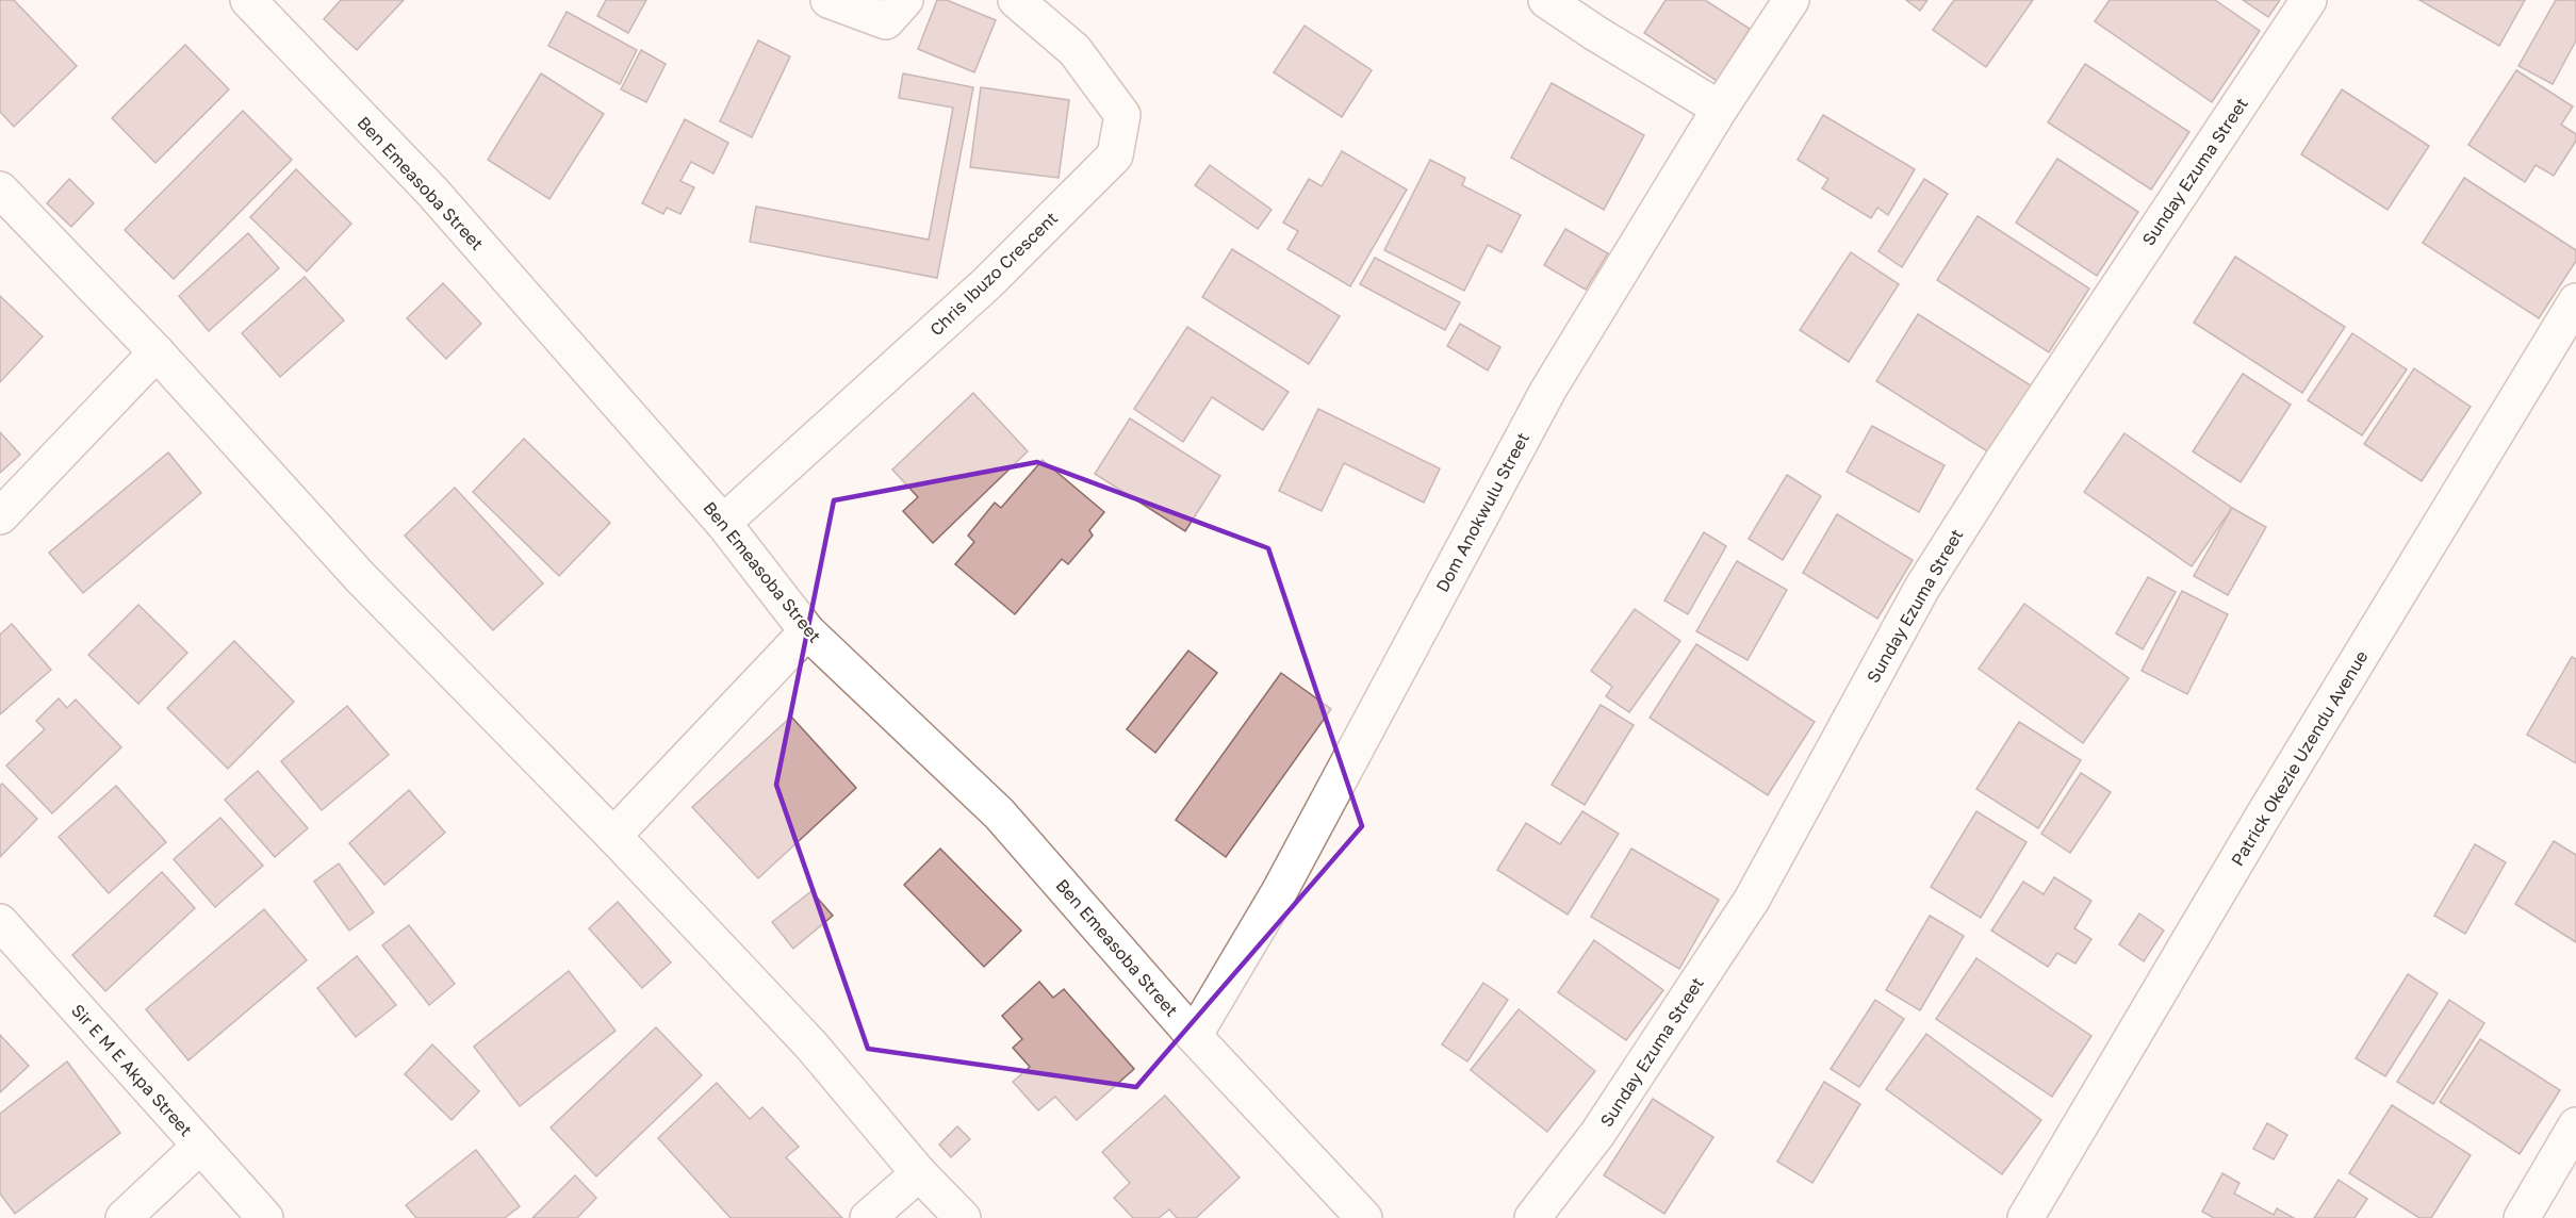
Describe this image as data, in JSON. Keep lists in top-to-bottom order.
{
  "streets": {
    "street": [
      "Sunday Ezuma Street",
      "Ben Emeasoba Street",
      "Chris Ibuzo Crescent",
      "Dom Anokwulu Street",
      "Patrick Okezie Uzendu Avenue",
      "Sir E M E Akpa Street"
    ]
  },
  "crossings": [
    ["Ben Emeasoba Street", "Chris Ibuzo Crescent"],
    ["Ben Emeasoba Street", "Dom Anokwulu Street"]
  ]
}
